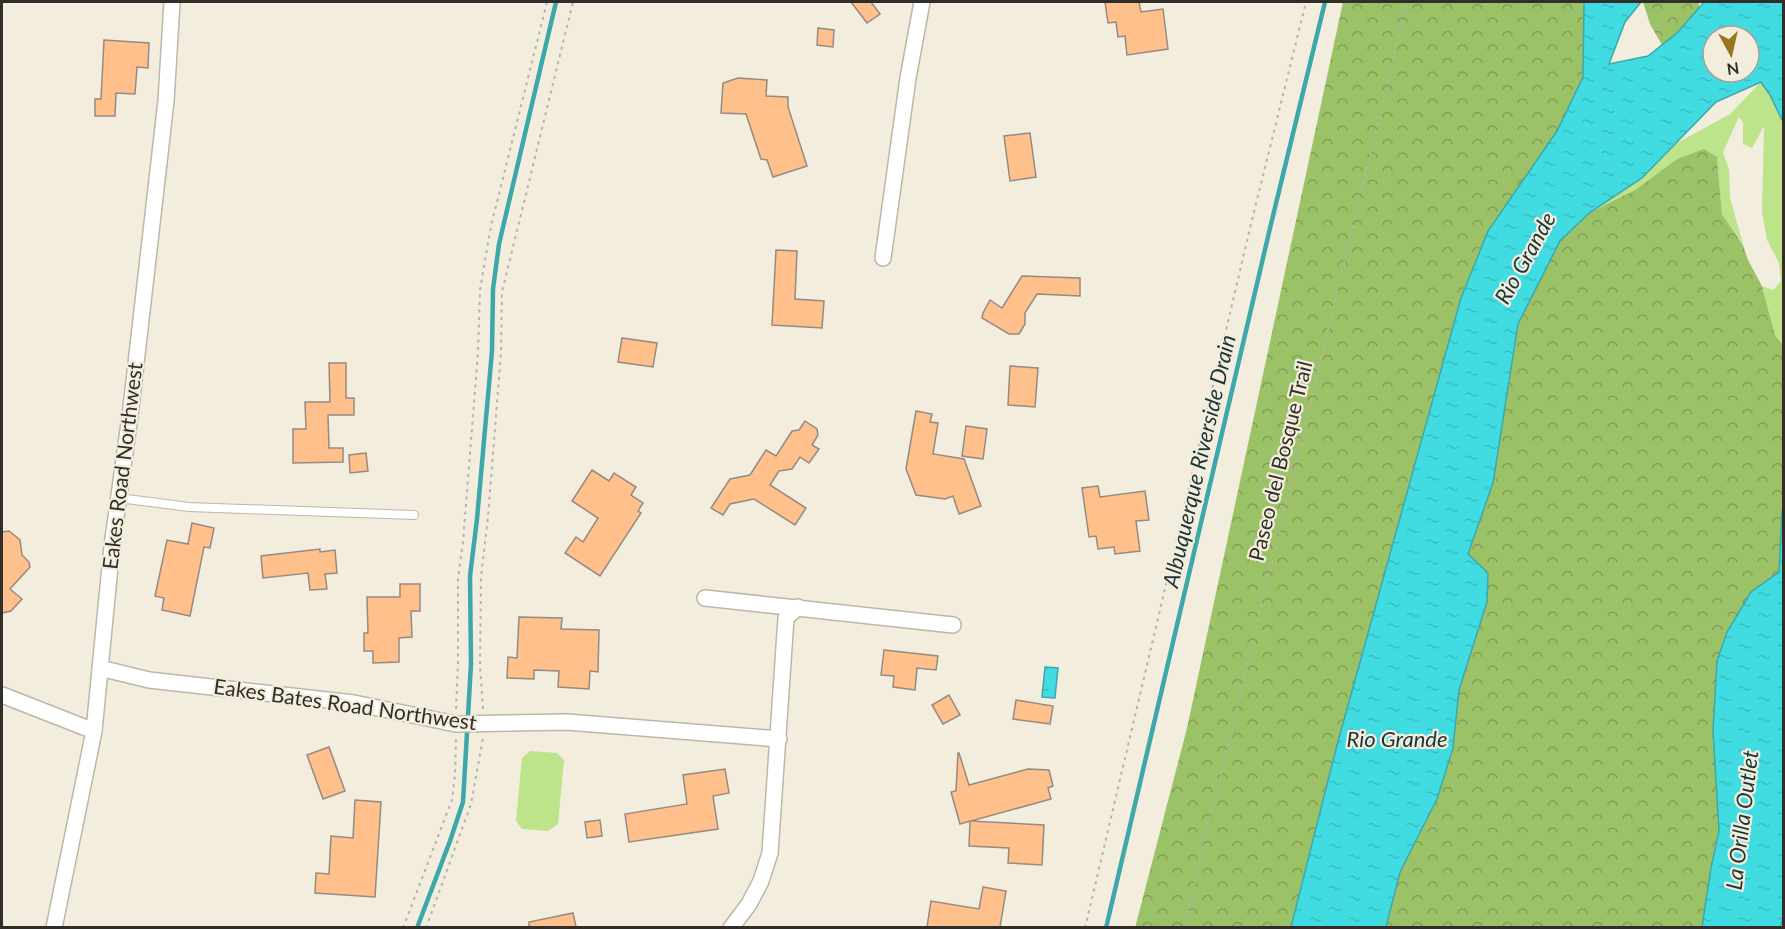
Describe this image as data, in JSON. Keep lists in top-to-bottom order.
{
  "streets": {
    "street": ["Eakes Road Northwest", "Eakes Bates Road Northwest"],
    "path": ["Paseo del Bosque Trail"]
  },
  "crossings": [
    ["Eakes Road Northwest", "Eakes Bates Road Northwest"]
  ],
  "water": ["Rio Grande", "Albuquerque Riverside Drain", "La Orilla Outlet"],
  "north": "bottom"
}
